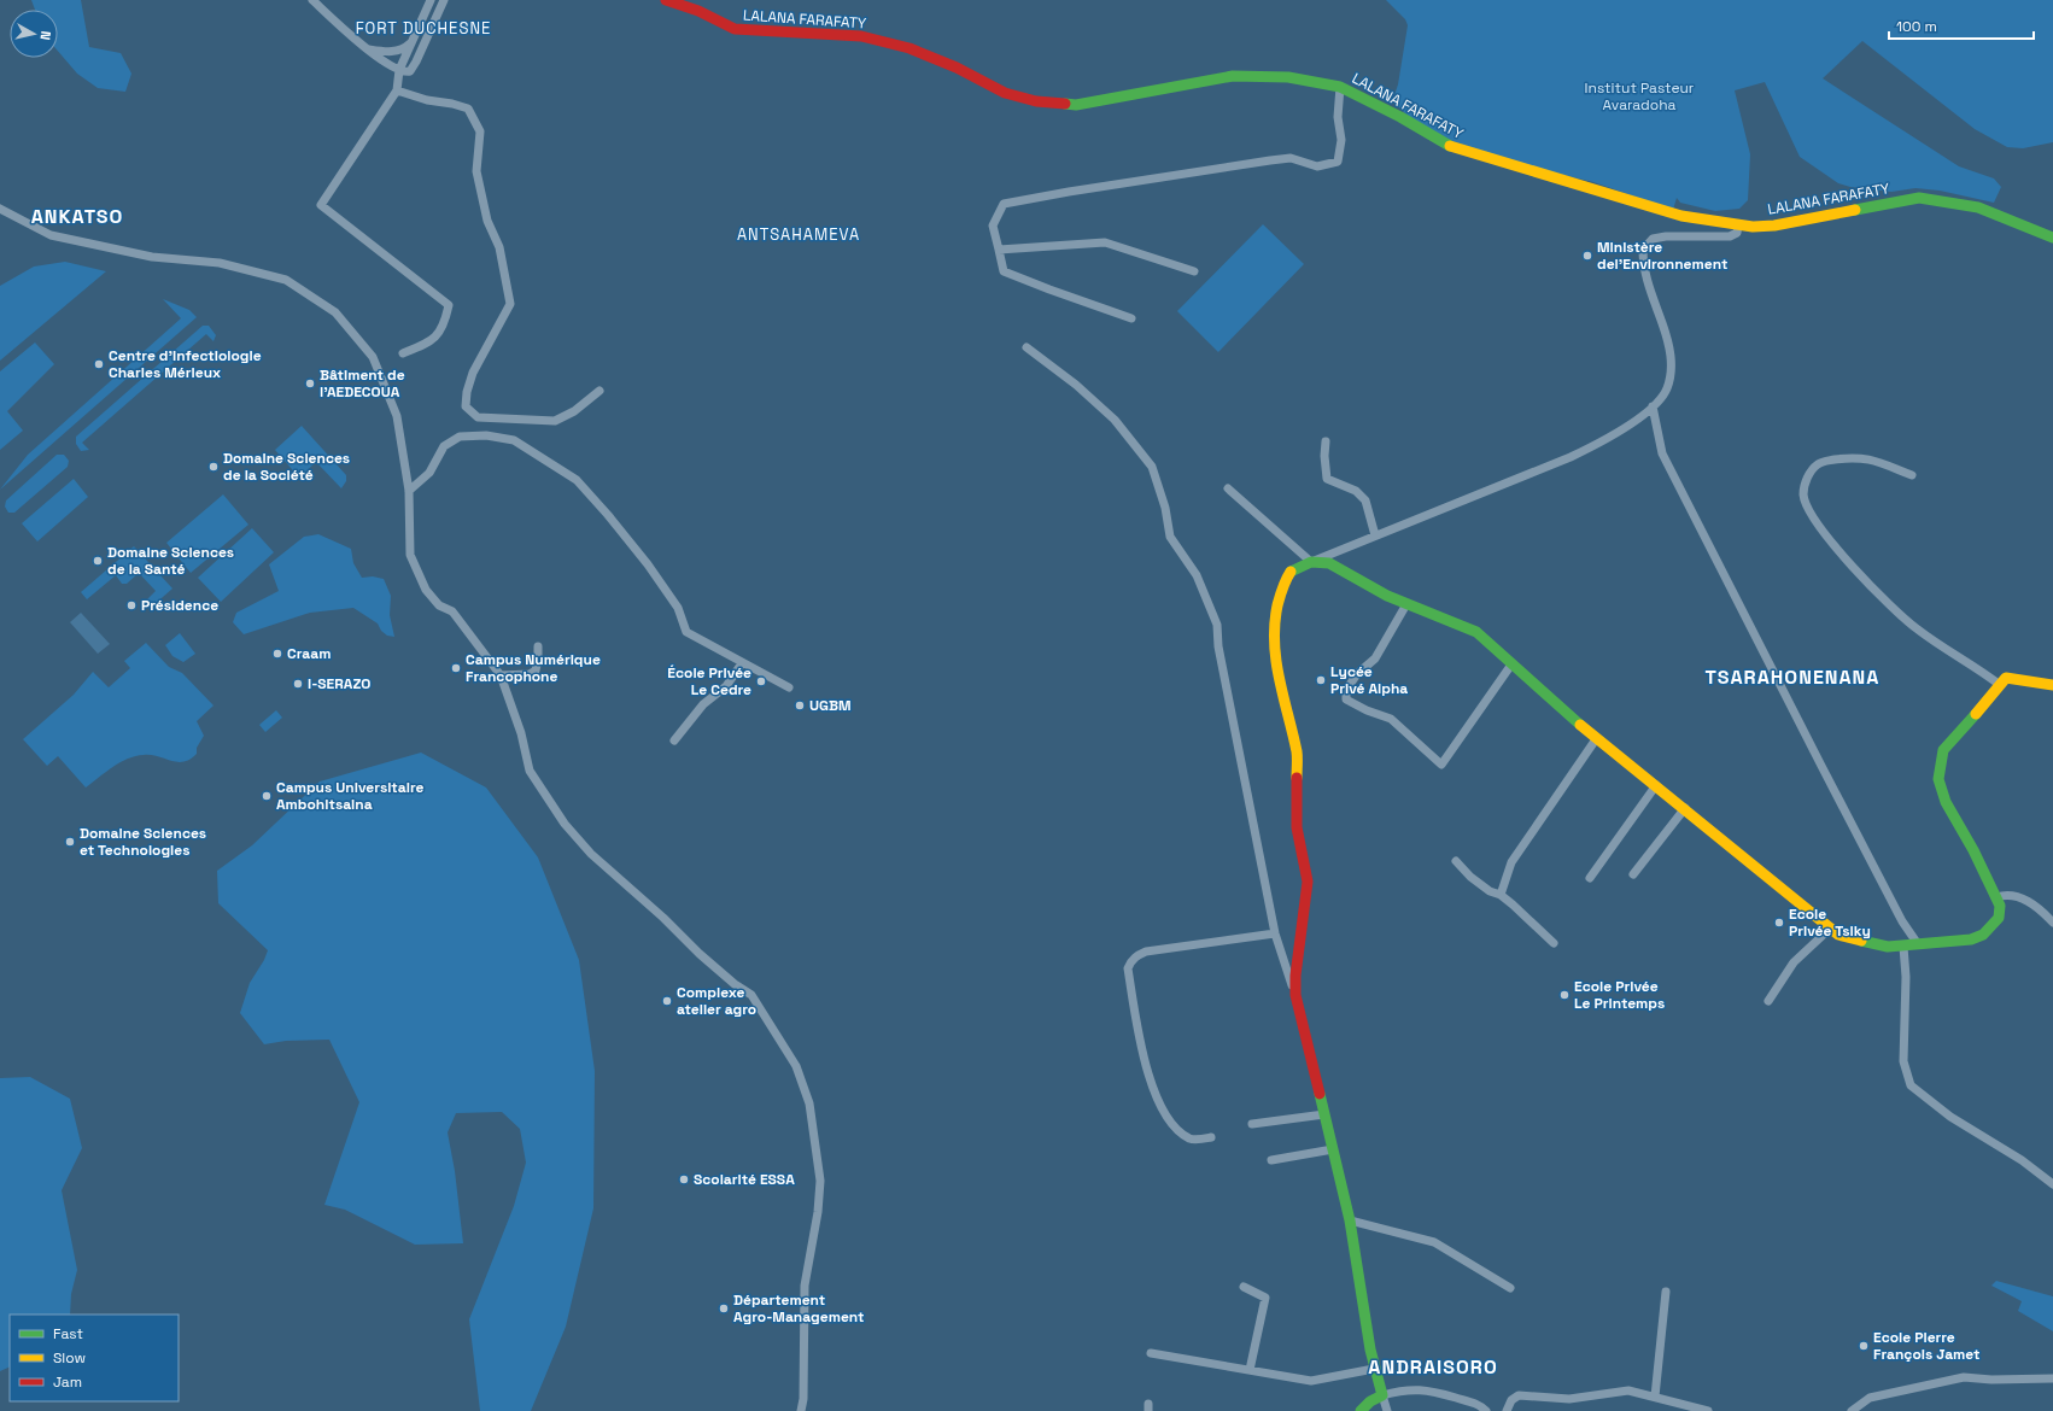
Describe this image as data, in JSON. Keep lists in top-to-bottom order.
{
  "streets": {
    "street": ["LALANA FARAFATY"]
  },
  "districts": [
    "FORT DUCHESNE",
    "ANKATSO",
    "ANTSAHAMEVA",
    "TSARAHONENANA",
    "ANDRAISORO"
  ],
  "parks": ["Institut Pasteur Avaradoha"],
  "places": [
    "Ministère del'Environnement",
    "Centre d'Infectiologie Charles Mérieux",
    "Bâtiment de l'AEDECOUA",
    "Domaine Sciences de la Société",
    "Domaine Sciences de la Santé",
    "Présidence",
    "Craam",
    "Campus Numérique Francophone",
    "Lycée Privé Alpha",
    "École Privée Le Cedre",
    "I-SERAZO",
    "UGBM",
    "Campus Universitaire Ambohitsaina",
    "Domaine Sciences et Technologies",
    "Ecole Privée Tsiky",
    "Ecole Privée Le Printemps",
    "Complexe atelier agro",
    "Scolarité ESSA",
    "Département Agro-Management",
    "Ecole Pierre François Jamet"
  ],
  "legend": ["Fast", "Slow", "Jam"],
  "scale_bar": "100 m",
  "north": "right"
}
